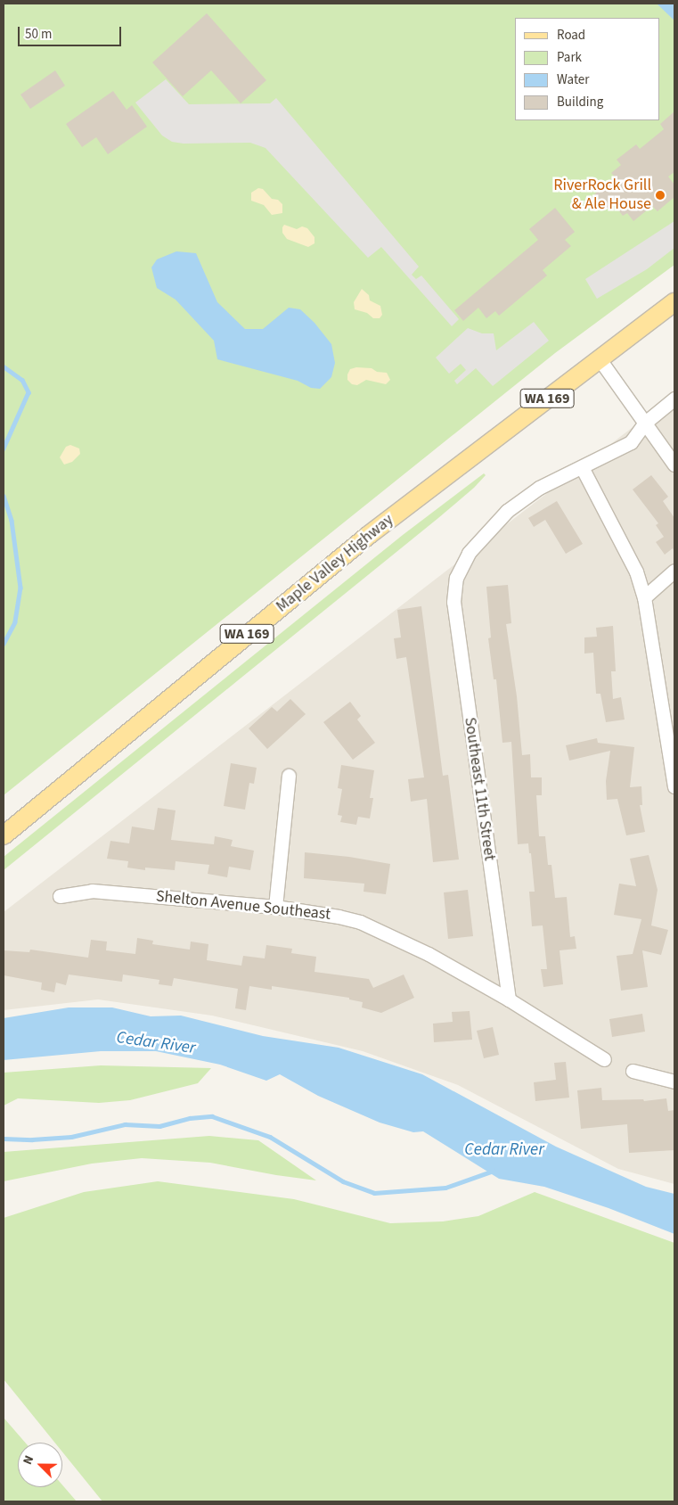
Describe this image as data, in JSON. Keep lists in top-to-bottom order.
{
  "streets": {
    "main road": ["WA 169", "Maple Valley Highway"],
    "street": ["Southeast 11th Street", "Shelton Avenue Southeast"]
  },
  "crossings": [
    ["Southeast 11th Street", "Shelton Avenue Southeast"]
  ],
  "water": ["Cedar River"],
  "places": ["RiverRock Grill & Ale House"],
  "legend": [
    "Road",
    "Park",
    "Water",
    "Building"
  ],
  "scale_bar": "50 m",
  "north": "top left"
}
